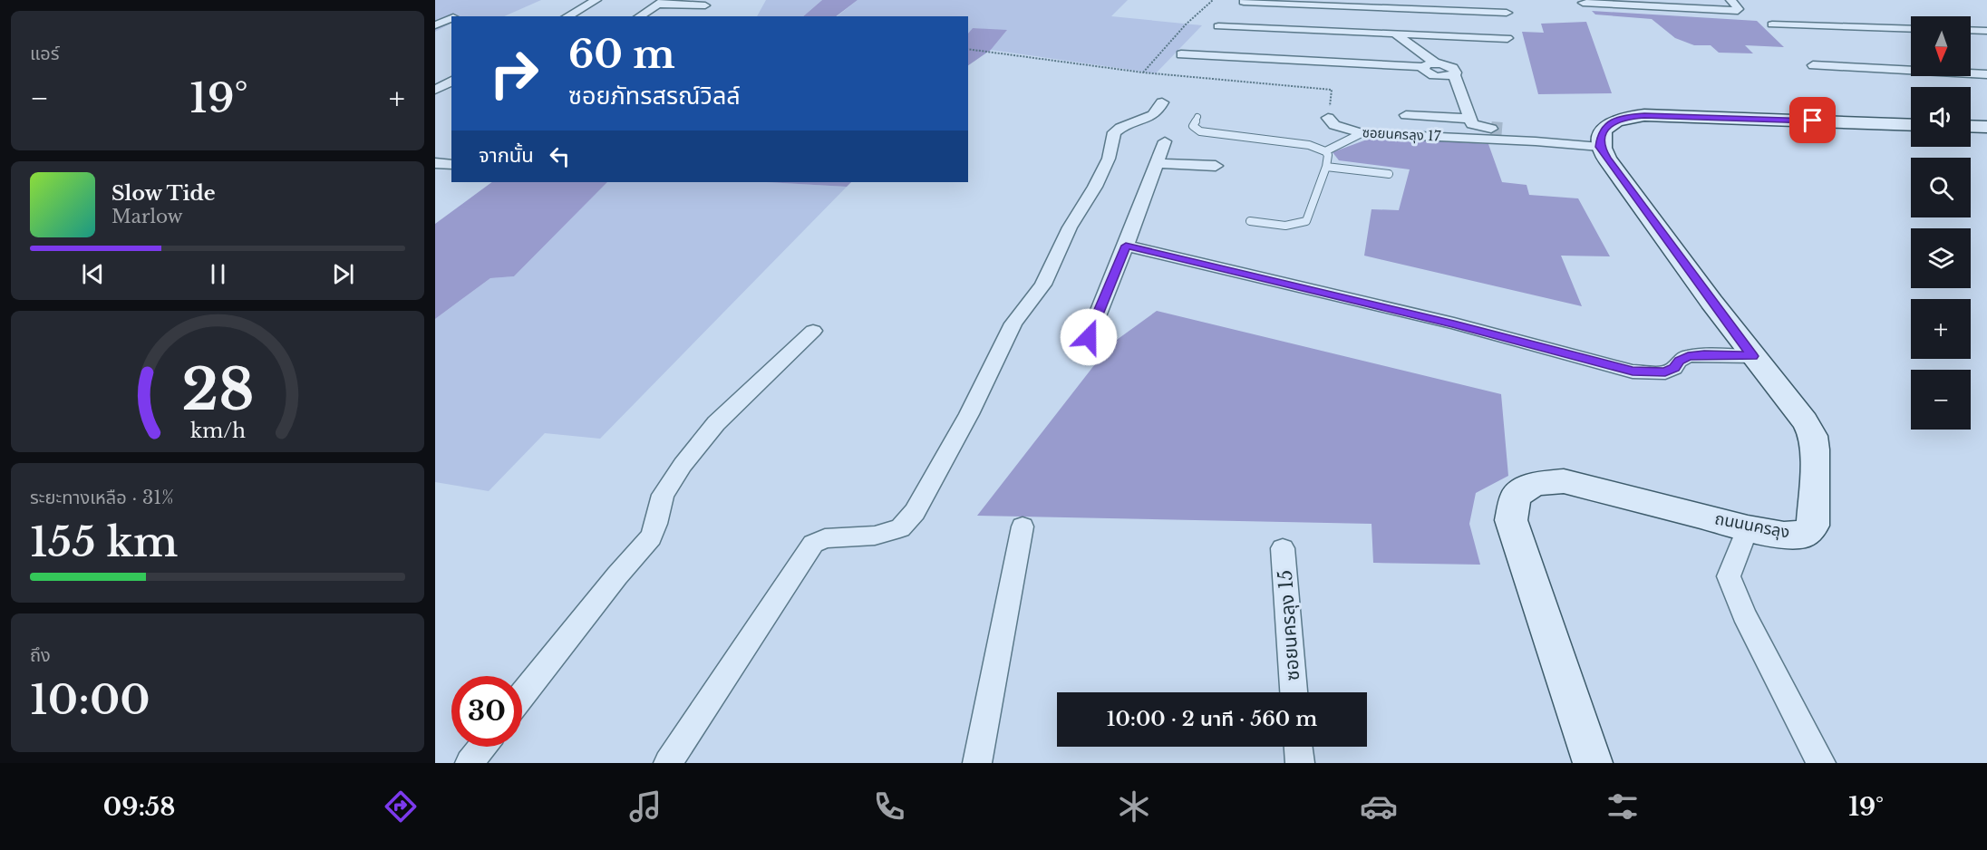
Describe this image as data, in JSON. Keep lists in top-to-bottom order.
{
  "streets": {
    "street": ["ซอยนครลุง 17", "ถนนนครลุง", "ซอยนครลุง 15"]
  },
  "crossings": [
    ["ซอยนครลุง 17", "ถนนนครลุง"]
  ],
  "north": "bottom",
  "page": {
    "tile": [
      "แอร์",
      ["ระยะทางเหลือ · 31%", "155 km"],
      ["ถึง", "10:00"]
    ],
    "map_buttons": ["+", "−"],
    "turn": ["60 m", "ซอยภัทรสรณ์วิลล์"],
    "heat": ["−", "19°", "+"],
    "then": "จากนั้น",
    "song": ["Slow Tide", "Marlow"],
    "limit": "30",
    "trip": "10:00 · 2 นาที · 560 m",
    "tabs": ["09:58", "19°"],
    "gauge": ["28", "km/h"]
  }
}
